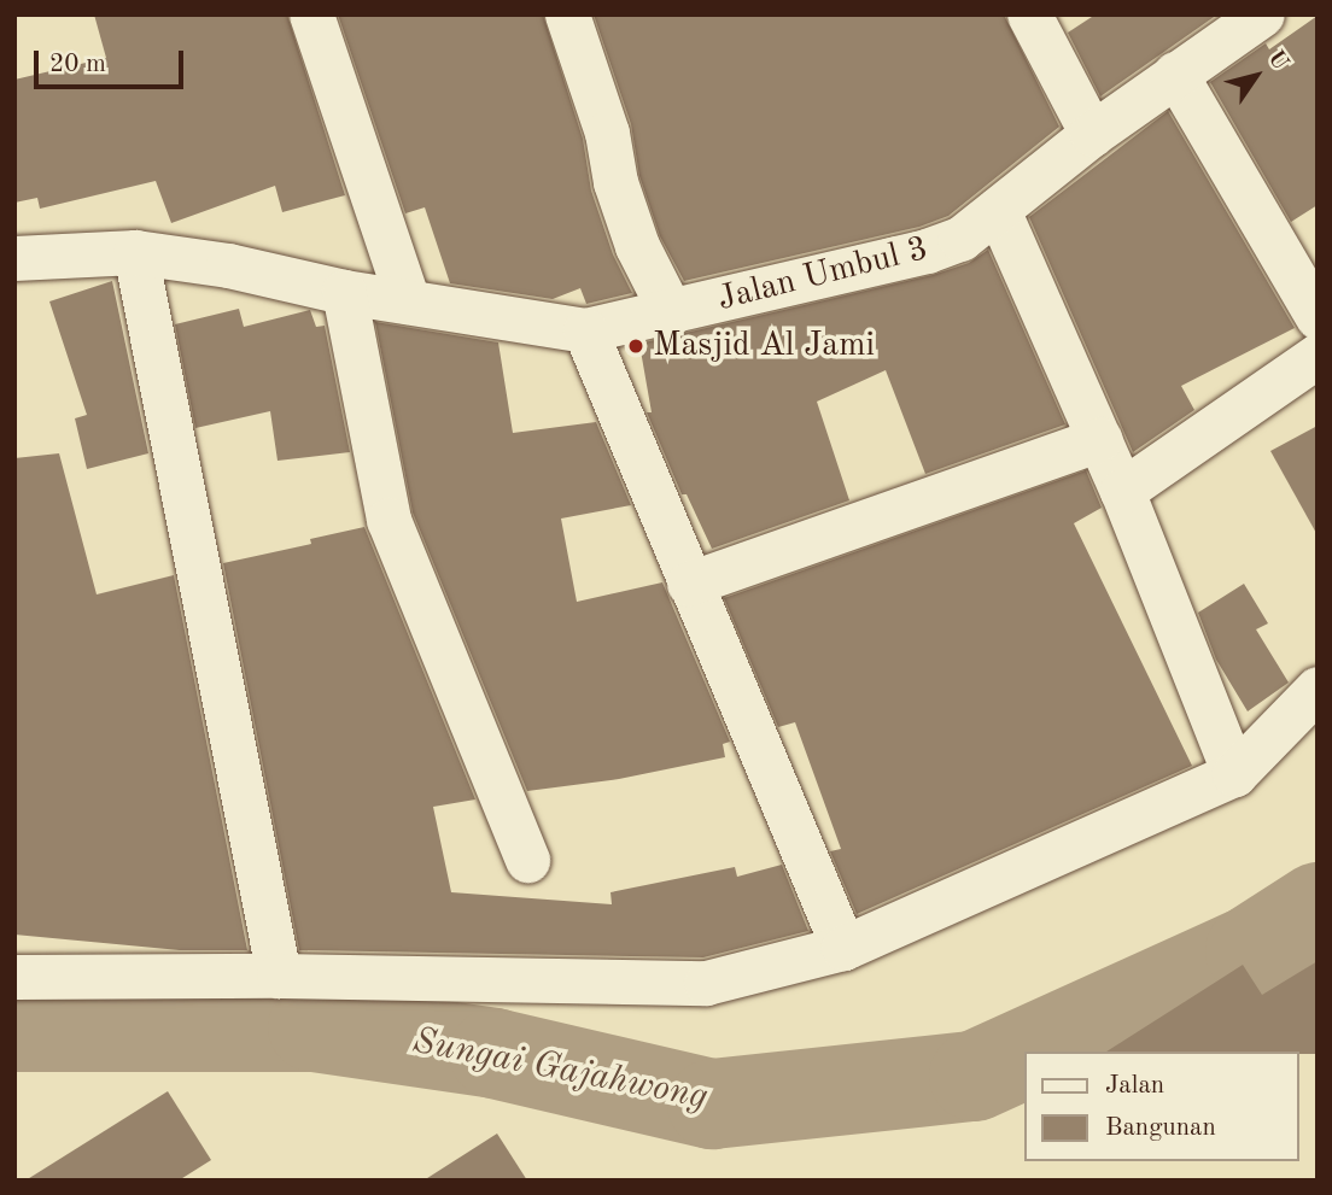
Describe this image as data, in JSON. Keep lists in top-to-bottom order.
{
  "streets": {
    "street": ["Jalan Umbul 3"]
  },
  "water": ["Sungai Gajahwong"],
  "places": ["Masjid Al Jami"],
  "legend": ["Jalan", "Bangunan"],
  "scale_bar": "20 m",
  "north": "top right"
}
